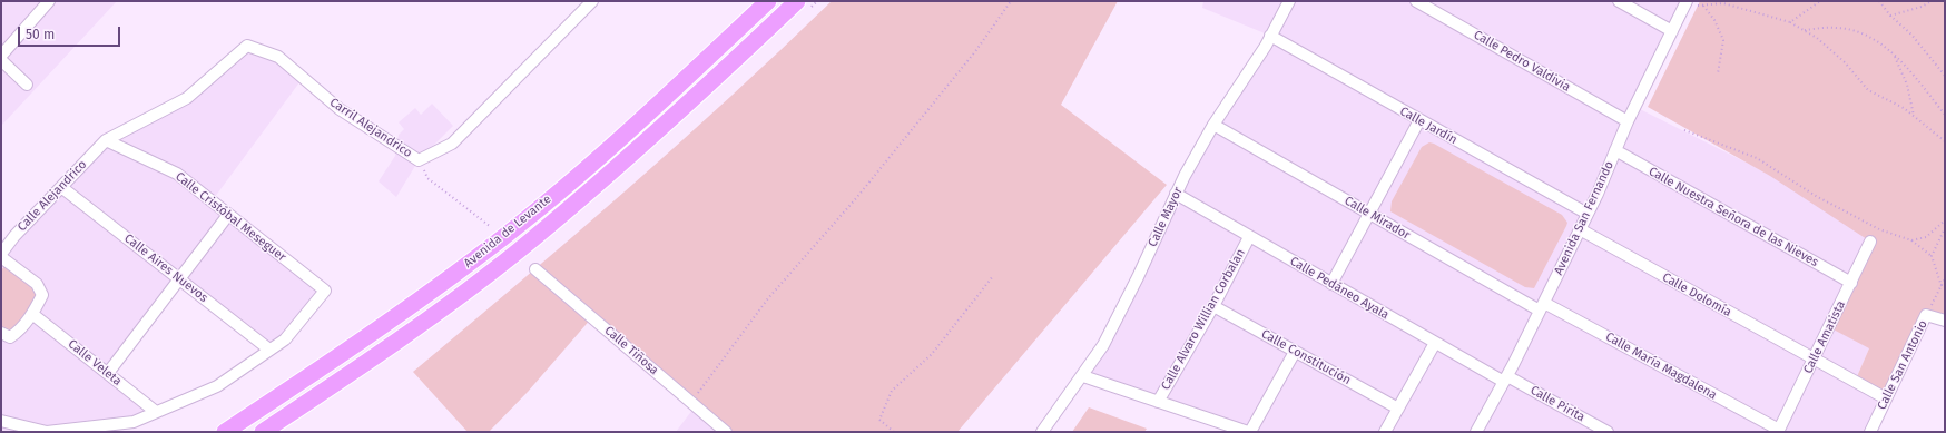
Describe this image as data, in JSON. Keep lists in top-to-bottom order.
{
  "streets": {
    "main road": ["Avenida de Levante"],
    "street": [
      "Calle Pedro Valdivia",
      "Calle Jardín",
      "Carril Alejandrico",
      "Calle Alejandrico",
      "Calle Cristóbal Meseguer",
      "Calle Mayor",
      "Calle Nuestra Señora de las Nieves",
      "Calle Mirador",
      "Avenida San Fernando",
      "Calle Aires Nuevos",
      "Calle Pedáneo Ayala",
      "Calle Dolomía",
      "Calle Alvaro Willian Corbalan",
      "Calle Amatista",
      "Calle Tiñosa",
      "Calle Constitución",
      "Calle Veleta",
      "Calle San Antonio",
      "Calle María Magdalena",
      "Calle Pirita"
    ]
  },
  "crossings": [
    ["Calle Pedro Valdivia", "Avenida San Fernando"],
    ["Calle Jardín", "Calle Mayor"],
    ["Calle Jardín", "Avenida San Fernando"],
    ["Carril Alejandrico", "Calle Alejandrico"],
    ["Carril Alejandrico", "Calle Cristóbal Meseguer"],
    ["Calle Alejandrico", "Calle Cristóbal Meseguer"],
    ["Calle Alejandrico", "Calle Aires Nuevos"],
    ["Calle Cristóbal Meseguer", "Calle Aires Nuevos"],
    ["Calle Mayor", "Calle Mirador"],
    ["Calle Mayor", "Calle Pedáneo Ayala"],
    ["Calle Nuestra Señora de las Nieves", "Avenida San Fernando"],
    ["Calle Nuestra Señora de las Nieves", "Calle Amatista"],
    ["Calle Mirador", "Avenida San Fernando"],
    ["Calle Mirador", "Calle María Magdalena"],
    ["Avenida San Fernando", "Calle Pedáneo Ayala"],
    ["Avenida San Fernando", "Calle Dolomía"],
    ["Avenida San Fernando", "Calle María Magdalena"],
    ["Avenida San Fernando", "Calle Pirita"],
    ["Calle Pedáneo Ayala", "Calle Alvaro Willian Corbalan"],
    ["Calle Pedáneo Ayala", "Calle Pirita"],
    ["Calle Dolomía", "Calle Amatista"],
    ["Calle Dolomía", "Calle San Antonio"],
    ["Calle Alvaro Willian Corbalan", "Calle Constitución"],
    ["Calle Amatista", "Calle María Magdalena"]
  ],
  "scale_bar": "50 m"
}
